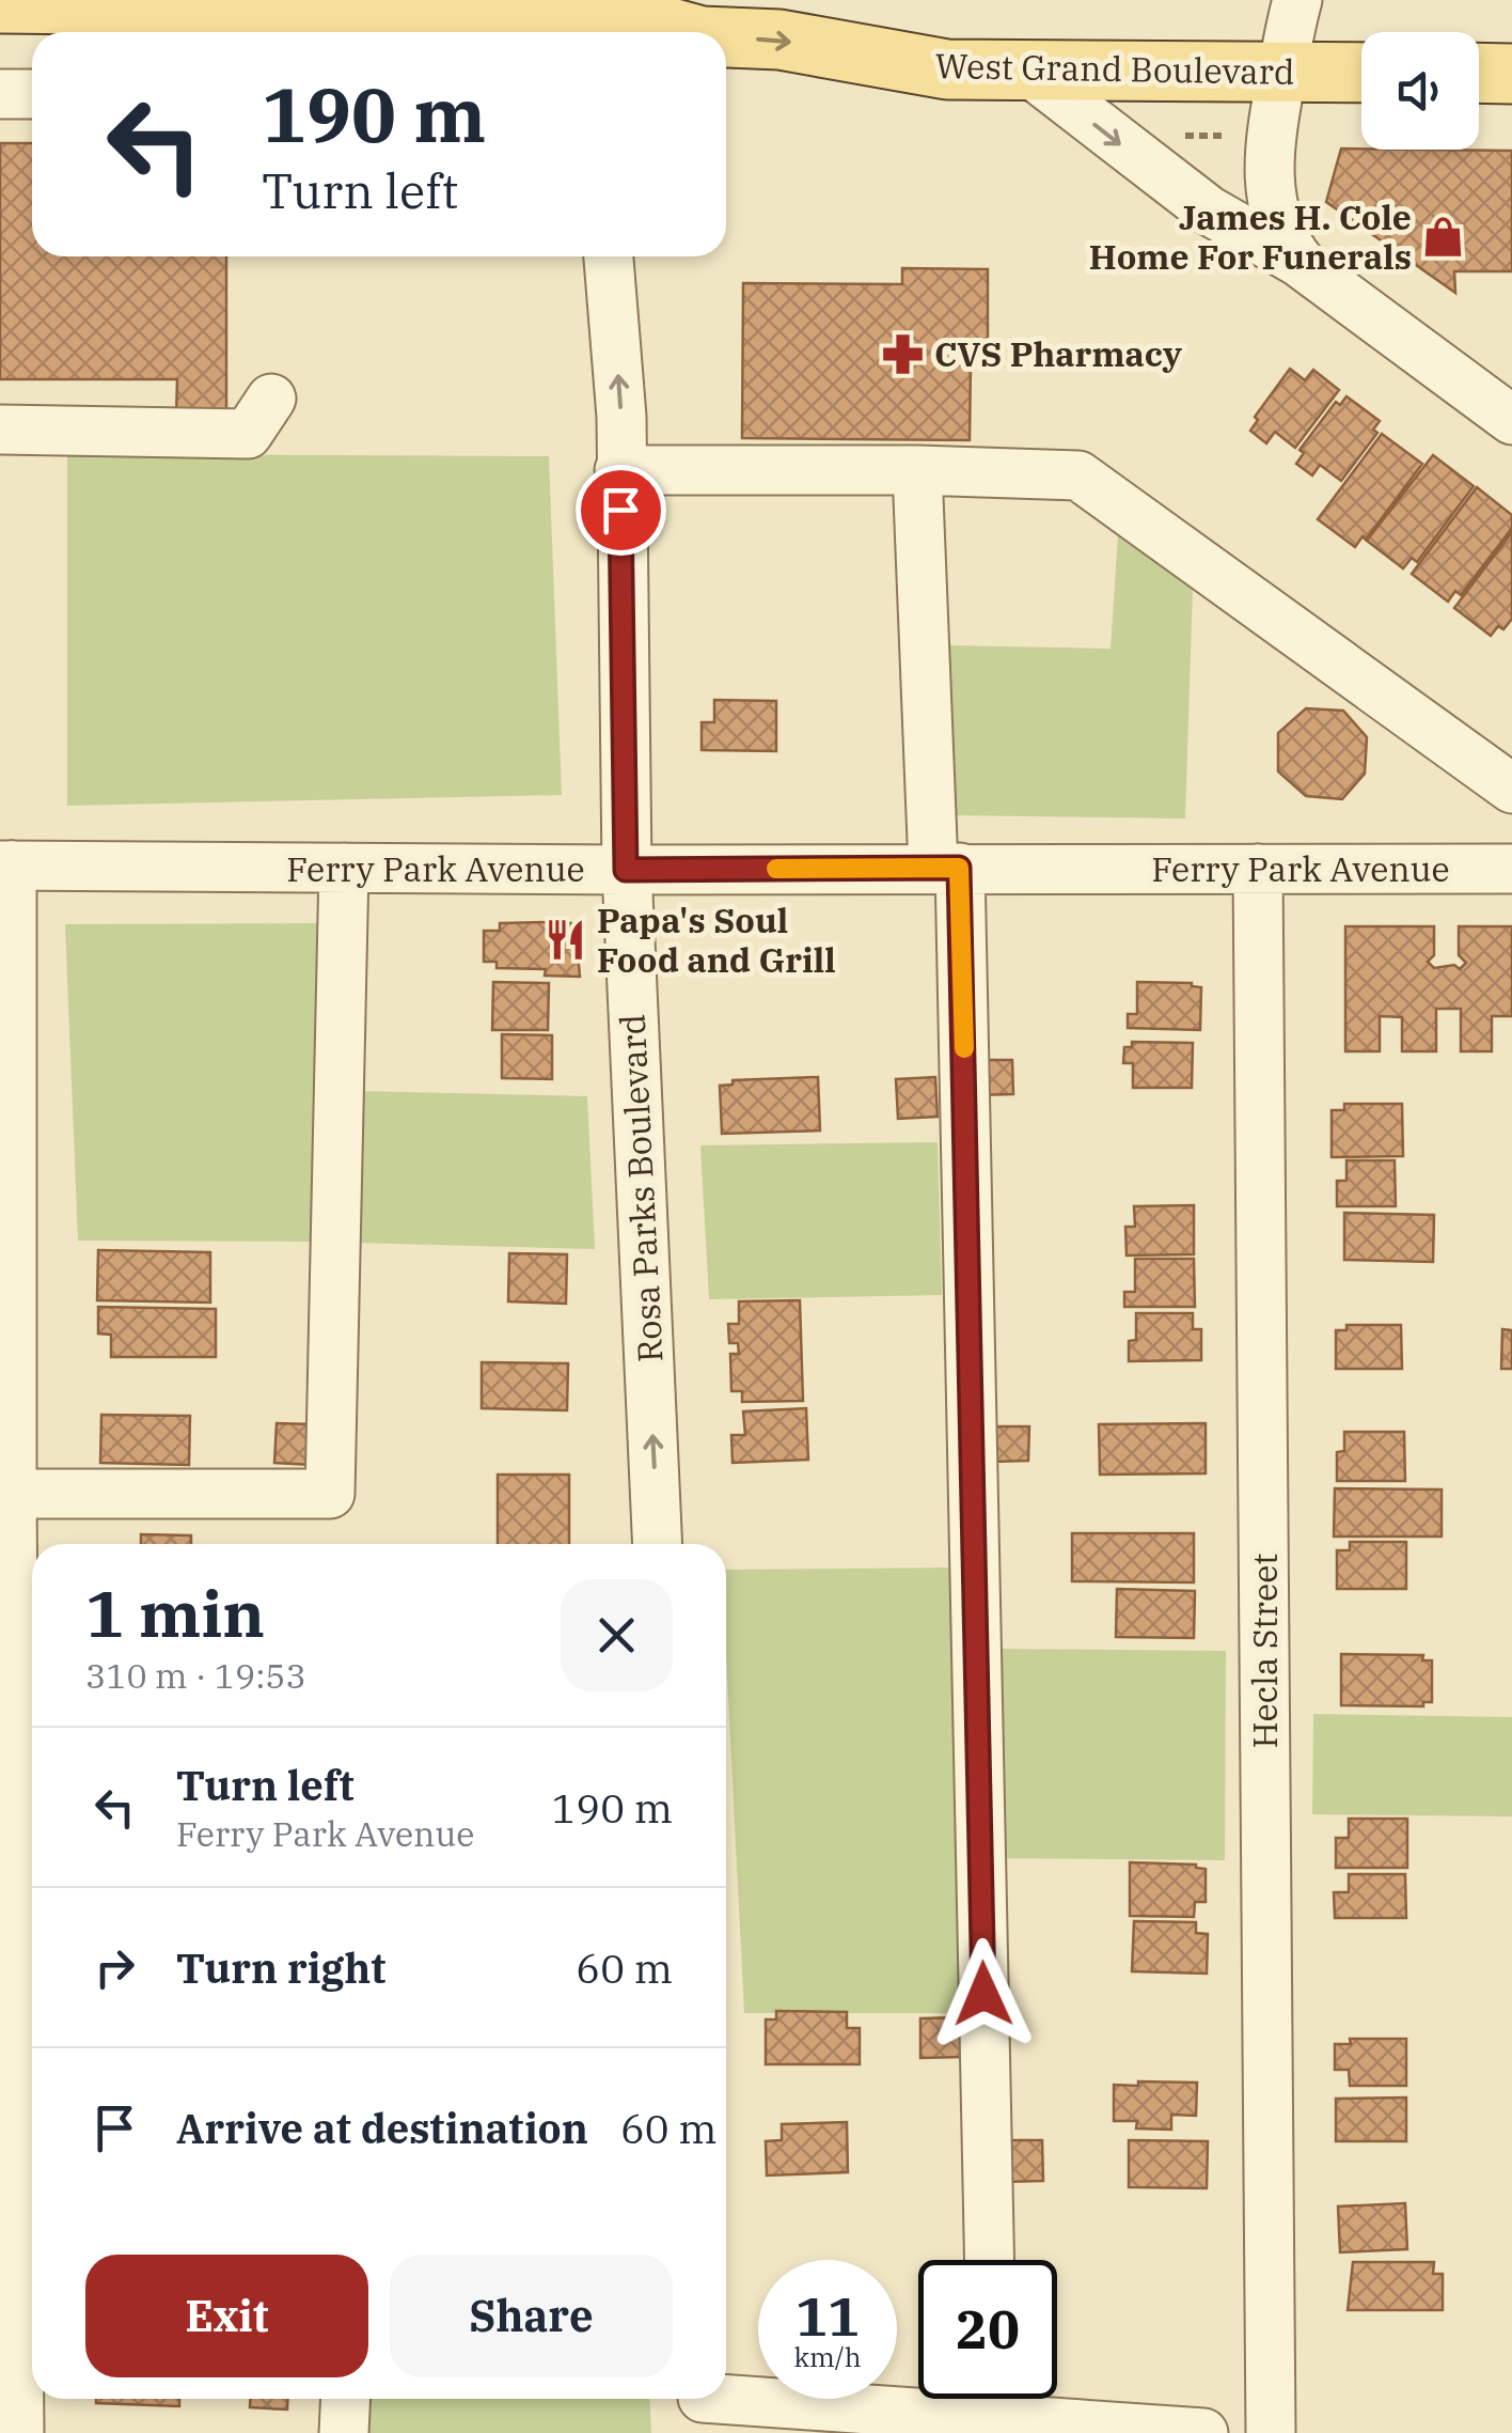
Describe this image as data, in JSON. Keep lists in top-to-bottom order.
{
  "streets": {
    "main road": ["West Grand Boulevard"],
    "street": ["Ferry Park Avenue", "Rosa Parks Boulevard", "Hecla Street"]
  },
  "crossings": [
    ["Ferry Park Avenue", "Rosa Parks Boulevard"],
    ["Ferry Park Avenue", "Hecla Street"]
  ],
  "places": {
    "shop": ["James H. Cole Home For Funerals"],
    "pharmacy": ["CVS Pharmacy"],
    "restaurant": ["Papa's Soul Food and Grill"]
  },
  "page": {
    "turn": ["190 m", "Turn left"],
    "heading": ["1 min", "310 m · 19:53"],
    "list": [
      {
        "name": "Turn left",
        "note": "Ferry Park Avenue",
        "value": "190 m"
      },
      {
        "name": "Turn right",
        "value": "60 m"
      },
      {
        "name": "Arrive at destination",
        "value": "60 m"
      }
    ],
    "buttons": ["Exit", "Share"],
    "speed": "11 km/h",
    "limit": "20"
  }
}
